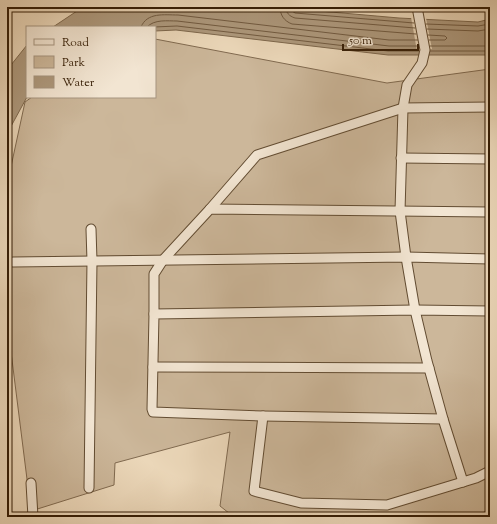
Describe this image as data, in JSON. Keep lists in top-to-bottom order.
{
  "legend": ["Road", "Park", "Water"],
  "scale_bar": "50 m"
}
